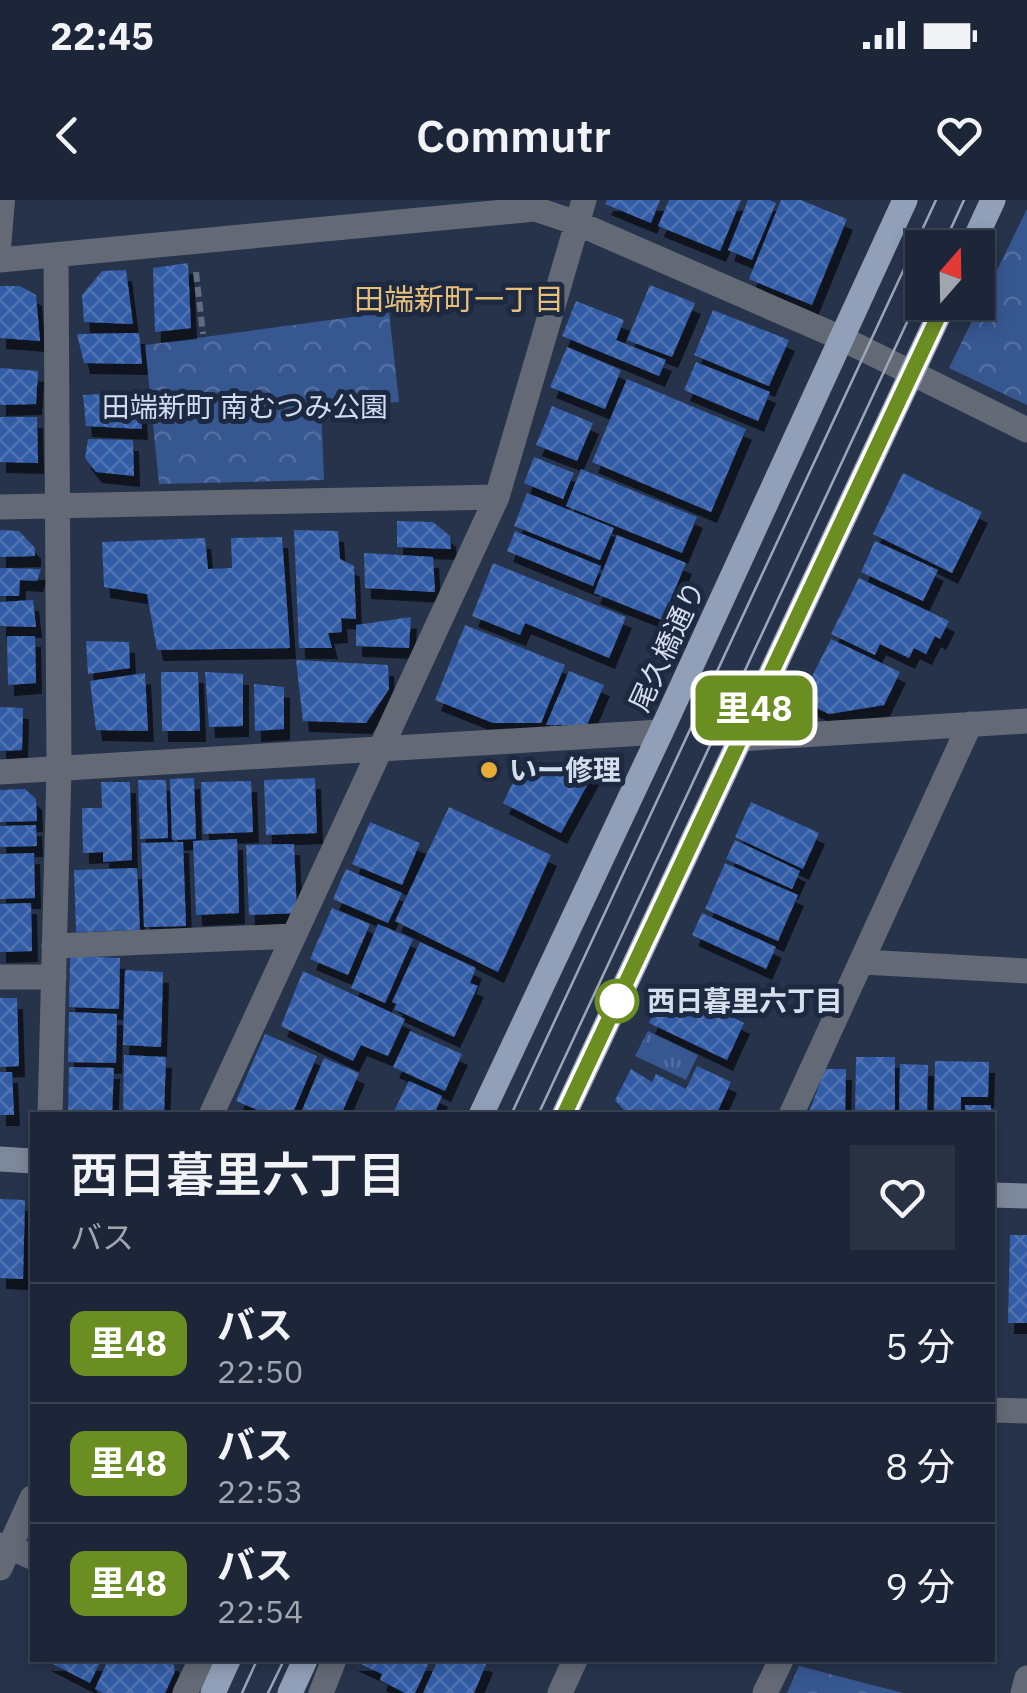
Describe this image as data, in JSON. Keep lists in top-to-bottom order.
{
  "streets": {
    "main road": ["尾久橋通り"]
  },
  "districts": ["田端新町一丁目"],
  "parks": ["田端新町 南むつみ公園"],
  "places": ["いー修理", "西日暮里六丁目"],
  "lines": ["bus line 里48"],
  "north": "top",
  "page": {
    "status": "22:45",
    "header": "Commutr",
    "on_map": "里48",
    "heading": ["西日暮里六丁目", "バス"],
    "list": [
      {
        "mark": "里48",
        "name": "バス",
        "note": "22:50",
        "value": "5 分"
      },
      {
        "mark": "里48",
        "name": "バス",
        "note": "22:53",
        "value": "8 分"
      },
      {
        "mark": "里48",
        "name": "バス",
        "note": "22:54",
        "value": "9 分"
      }
    ]
  }
}
